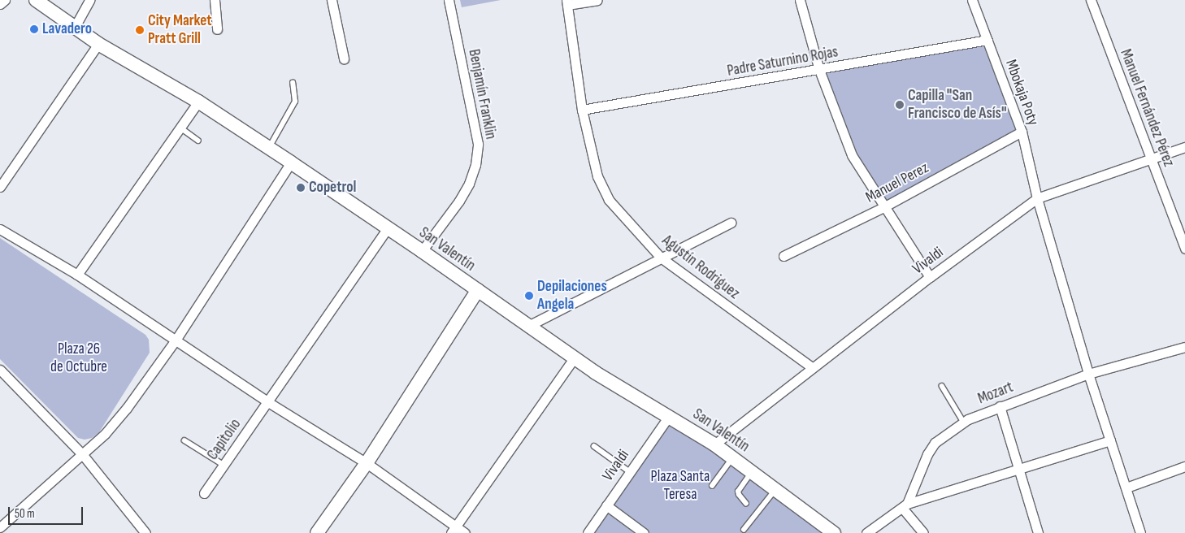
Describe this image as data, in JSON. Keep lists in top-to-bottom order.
{
  "streets": {
    "main road": ["San Valentín"],
    "street": [
      "Padre Saturnino Rojas",
      "Mbokaja Poty",
      "Benjamín Franklin",
      "Manuel Fernández Pérez",
      "Manuel Perez",
      "Vivaldi",
      "Agustín Rodriguez",
      "Mozart",
      "Capitolio"
    ]
  },
  "crossings": [
    ["Padre Saturnino Rojas", "Mbokaja Poty"],
    ["Padre Saturnino Rojas", "Agustín Rodriguez"],
    ["Mbokaja Poty", "Manuel Perez"],
    ["Mbokaja Poty", "Vivaldi"],
    ["Mbokaja Poty", "Mozart"],
    ["Benjamín Franklin", "San Valentín"],
    ["Manuel Fernández Pérez", "Vivaldi"],
    ["San Valentín", "Vivaldi"],
    ["San Valentín", "Capitolio"],
    ["Vivaldi", "Agustín Rodriguez"]
  ],
  "parks": ["Plaza 26 de Octubre", "Plaza Santa Teresa"],
  "places": [
    "Lavadero",
    "City Market Pratt Grill",
    "Capilla \"San Francisco de Asís\"",
    "Copetrol",
    "Depilaciones Angela"
  ],
  "scale_bar": "50 m"
}
